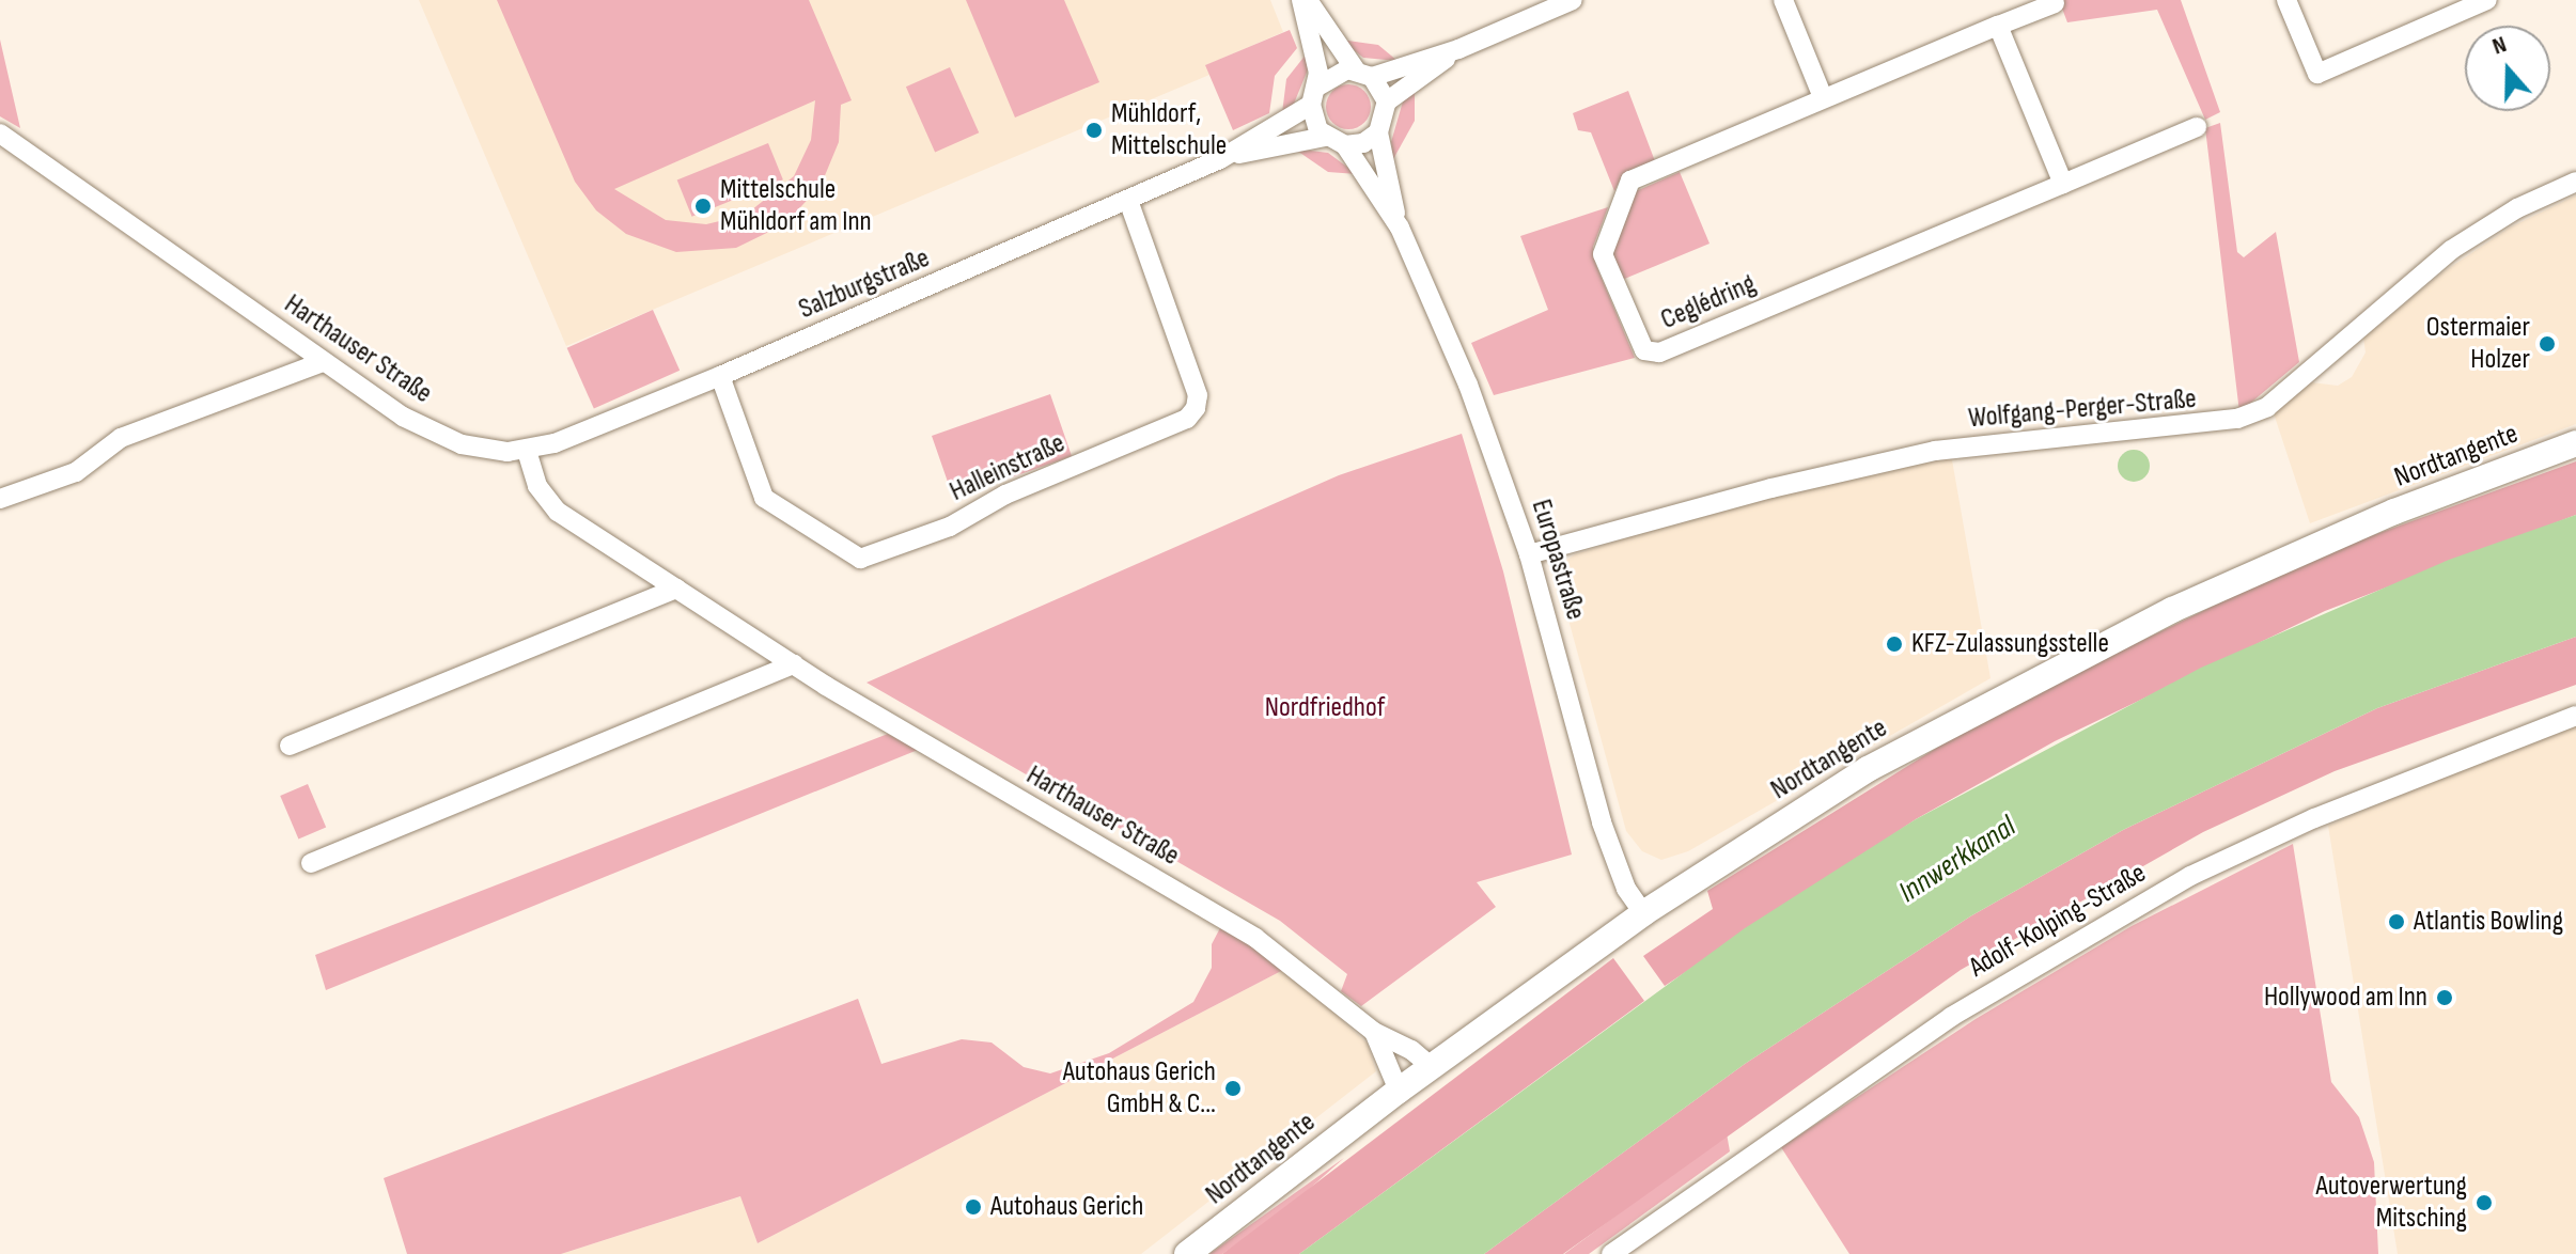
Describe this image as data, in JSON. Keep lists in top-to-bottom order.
{
  "streets": {
    "main road": ["Nordtangente"],
    "street": [
      "Salzburgstraße",
      "Ceglédring",
      "Harthauser Straße",
      "Wolfgang-Perger-Straße",
      "Halleinstraße",
      "Europastraße",
      "Adolf-Kolping-Straße"
    ]
  },
  "crossings": [
    ["Salzburgstraße", "Harthauser Straße"],
    ["Salzburgstraße", "Halleinstraße"],
    ["Salzburgstraße", "Europastraße"],
    ["Harthauser Straße", "Nordtangente"],
    ["Wolfgang-Perger-Straße", "Europastraße"],
    ["Nordtangente", "Europastraße"]
  ],
  "water": ["Innwerkkanal"],
  "parks": ["Nordfriedhof"],
  "places": [
    "Mühldorf, Mittelschule",
    "Mittelschule Mühldorf am Inn",
    "Ostermaier Holzer",
    "KFZ-Zulassungsstelle",
    "Atlantis Bowling",
    "Hollywood am Inn",
    "Autohaus Gerich GmbH & C...",
    "Autoverwertung Mitsching",
    "Autohaus Gerich"
  ],
  "north": "top"
}
